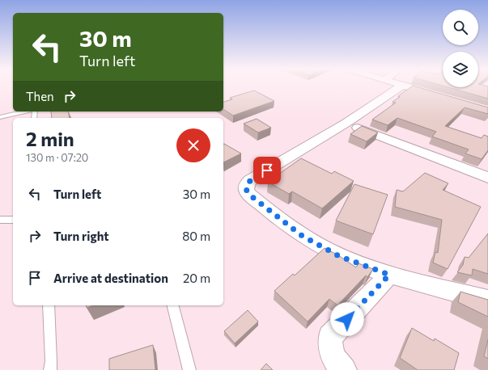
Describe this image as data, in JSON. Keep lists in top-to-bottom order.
{
  "page": {
    "turn": ["30 m", "Turn left"],
    "then": "Then",
    "heading": ["2 min", "130 m · 07:20"],
    "list": [
      {
        "name": "Turn left",
        "value": "30 m"
      },
      {
        "name": "Turn right",
        "value": "80 m"
      },
      {
        "name": "Arrive at destination",
        "value": "20 m"
      }
    ]
  }
}
